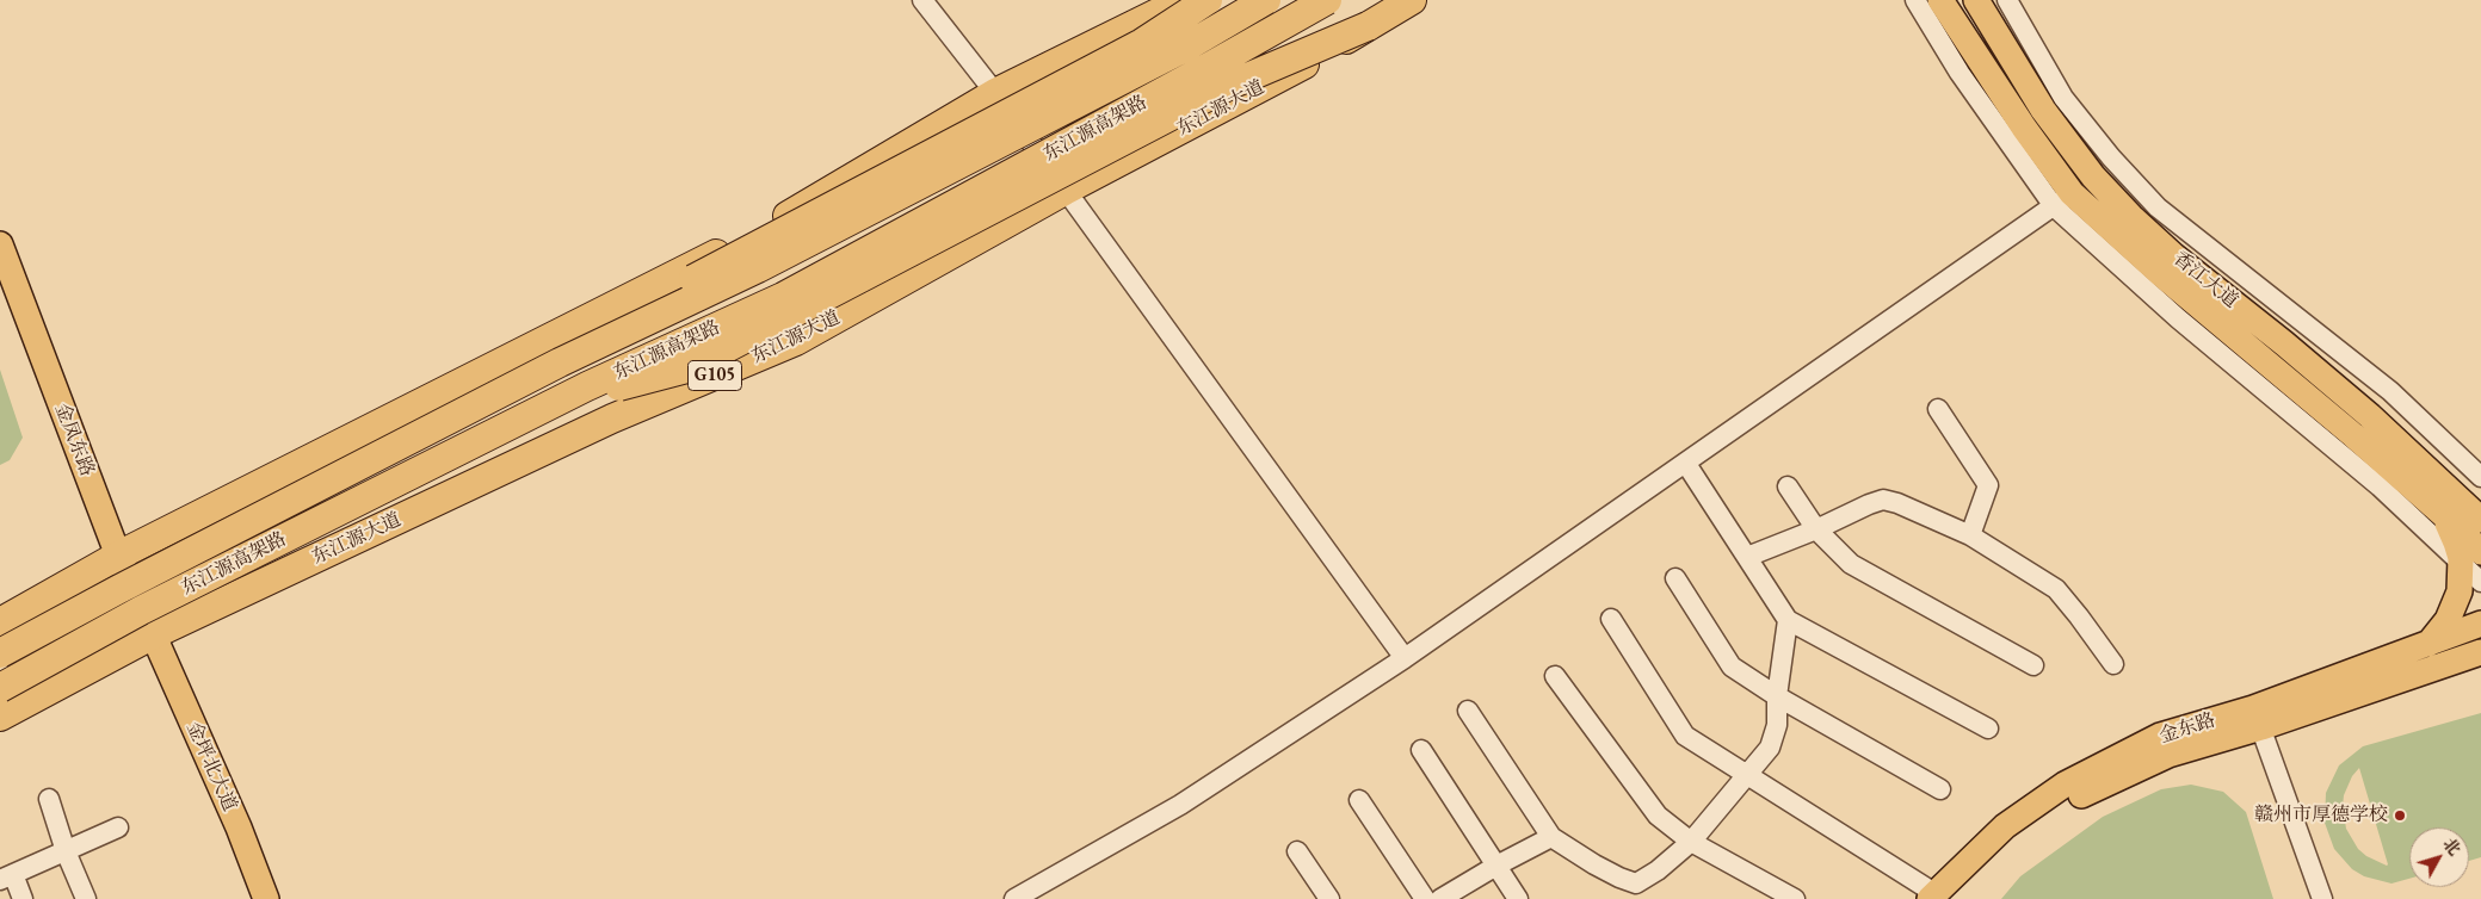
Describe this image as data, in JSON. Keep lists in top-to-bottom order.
{
  "streets": {
    "highway": ["东江源大道", "东江源高架路", "G105"],
    "main road": [
      "香江大道",
      "金凤东路",
      "金东路",
      "金坪北大道"
    ]
  },
  "crossings": [
    ["东江源大道", "金凤东路"],
    ["东江源大道", "金坪北大道"],
    ["金凤东路", "金坪北大道"]
  ],
  "places": ["赣州市厚德学校"],
  "north": "top right"
}
